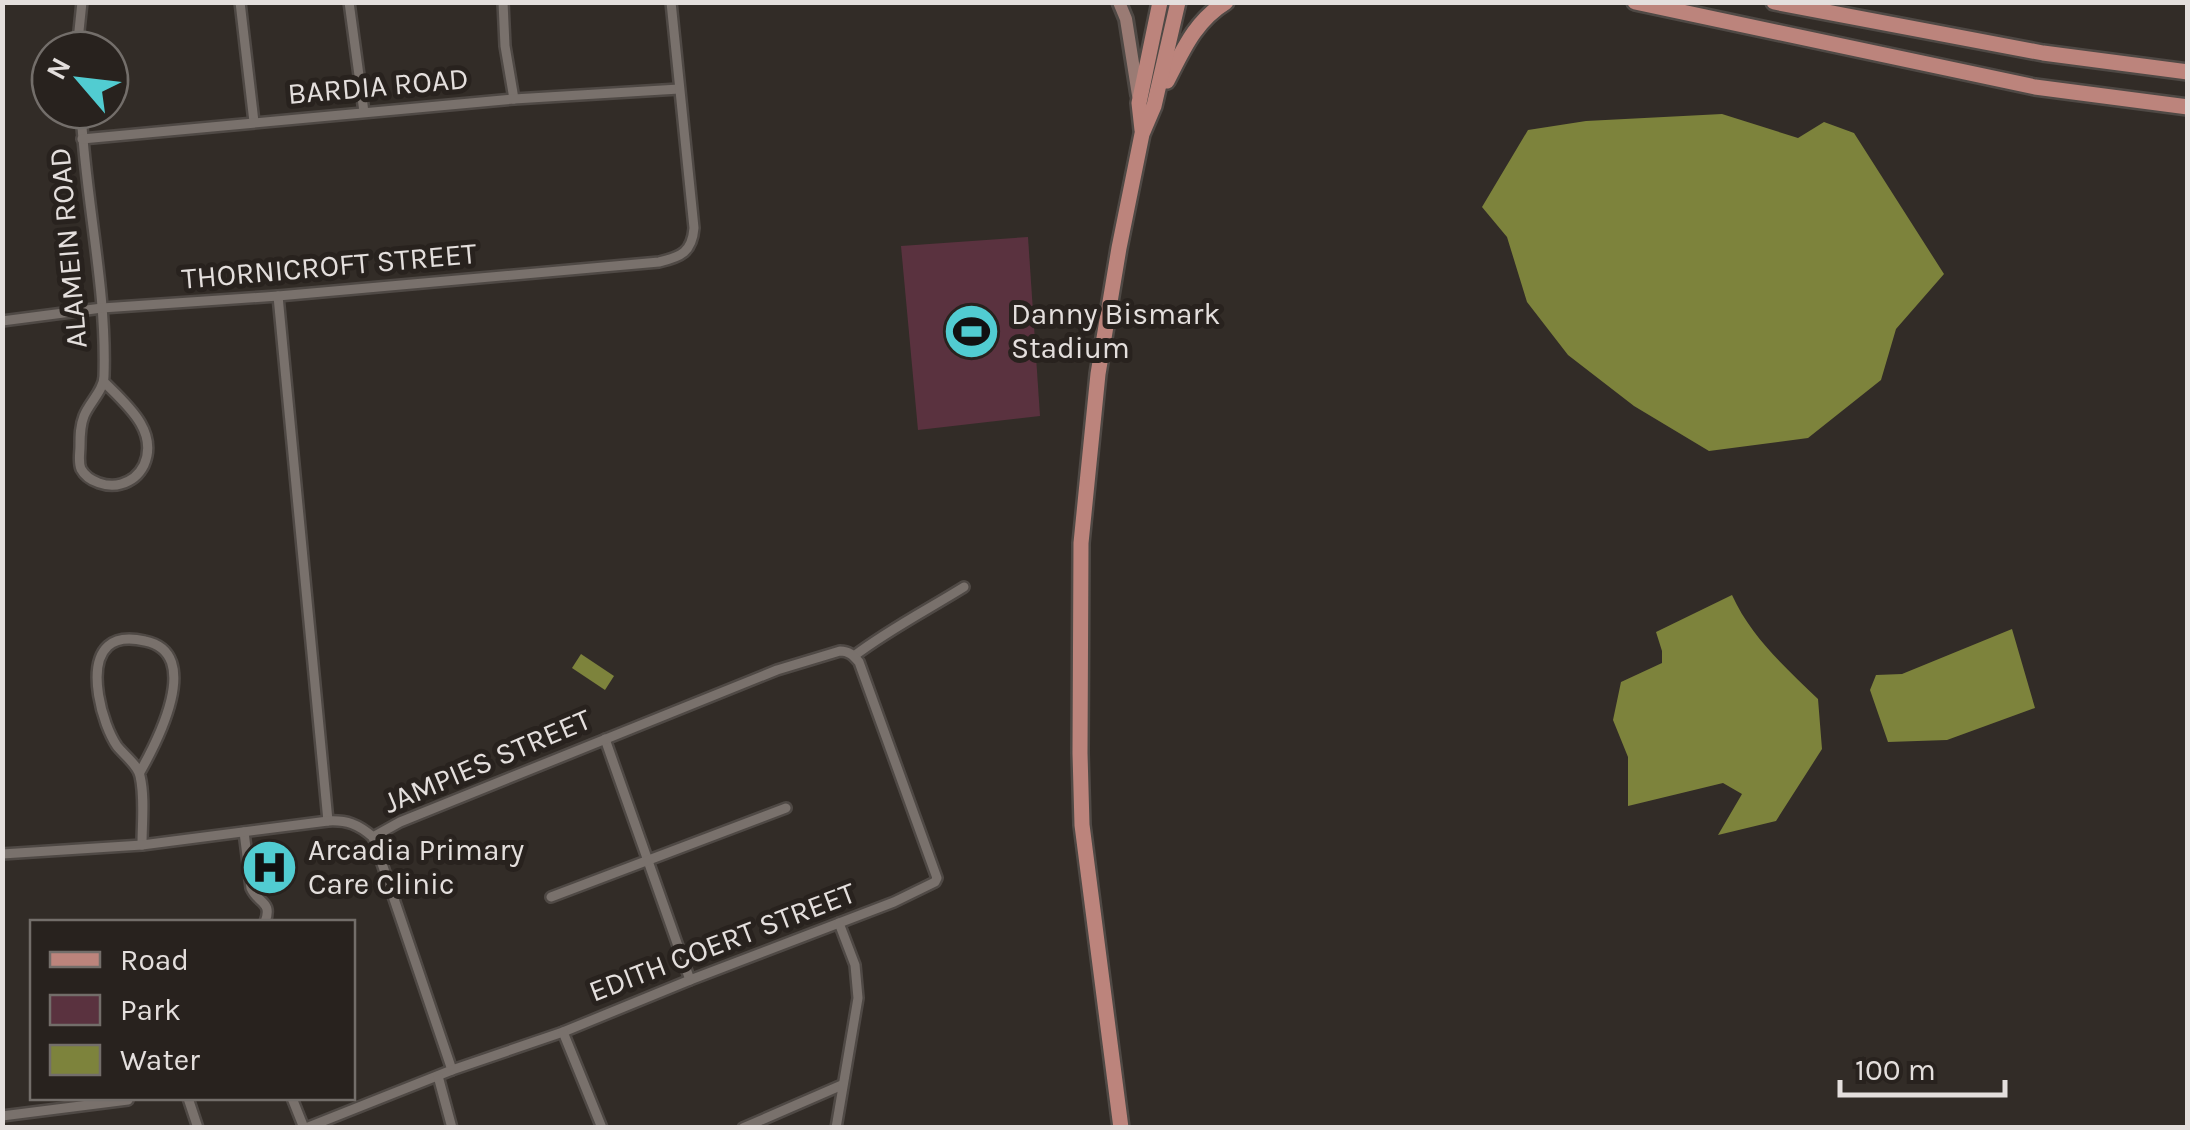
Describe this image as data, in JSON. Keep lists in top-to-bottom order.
{
  "streets": {
    "street": [
      "BARDIA ROAD",
      "ALAMEIN ROAD",
      "THORNICROFT STREET",
      "JAMPIES STREET",
      "EDITH COERT STREET"
    ]
  },
  "crossings": [
    ["BARDIA ROAD", "ALAMEIN ROAD"],
    ["BARDIA ROAD", "THORNICROFT STREET"],
    ["ALAMEIN ROAD", "THORNICROFT STREET"],
    ["JAMPIES STREET", "EDITH COERT STREET"]
  ],
  "places": {
    "sports": ["Danny Bismark Stadium"],
    "hospital": ["Arcadia Primary Care Clinic"]
  },
  "legend": ["Road", "Park", "Water"],
  "scale_bar": "100 m",
  "north": "top left"
}
